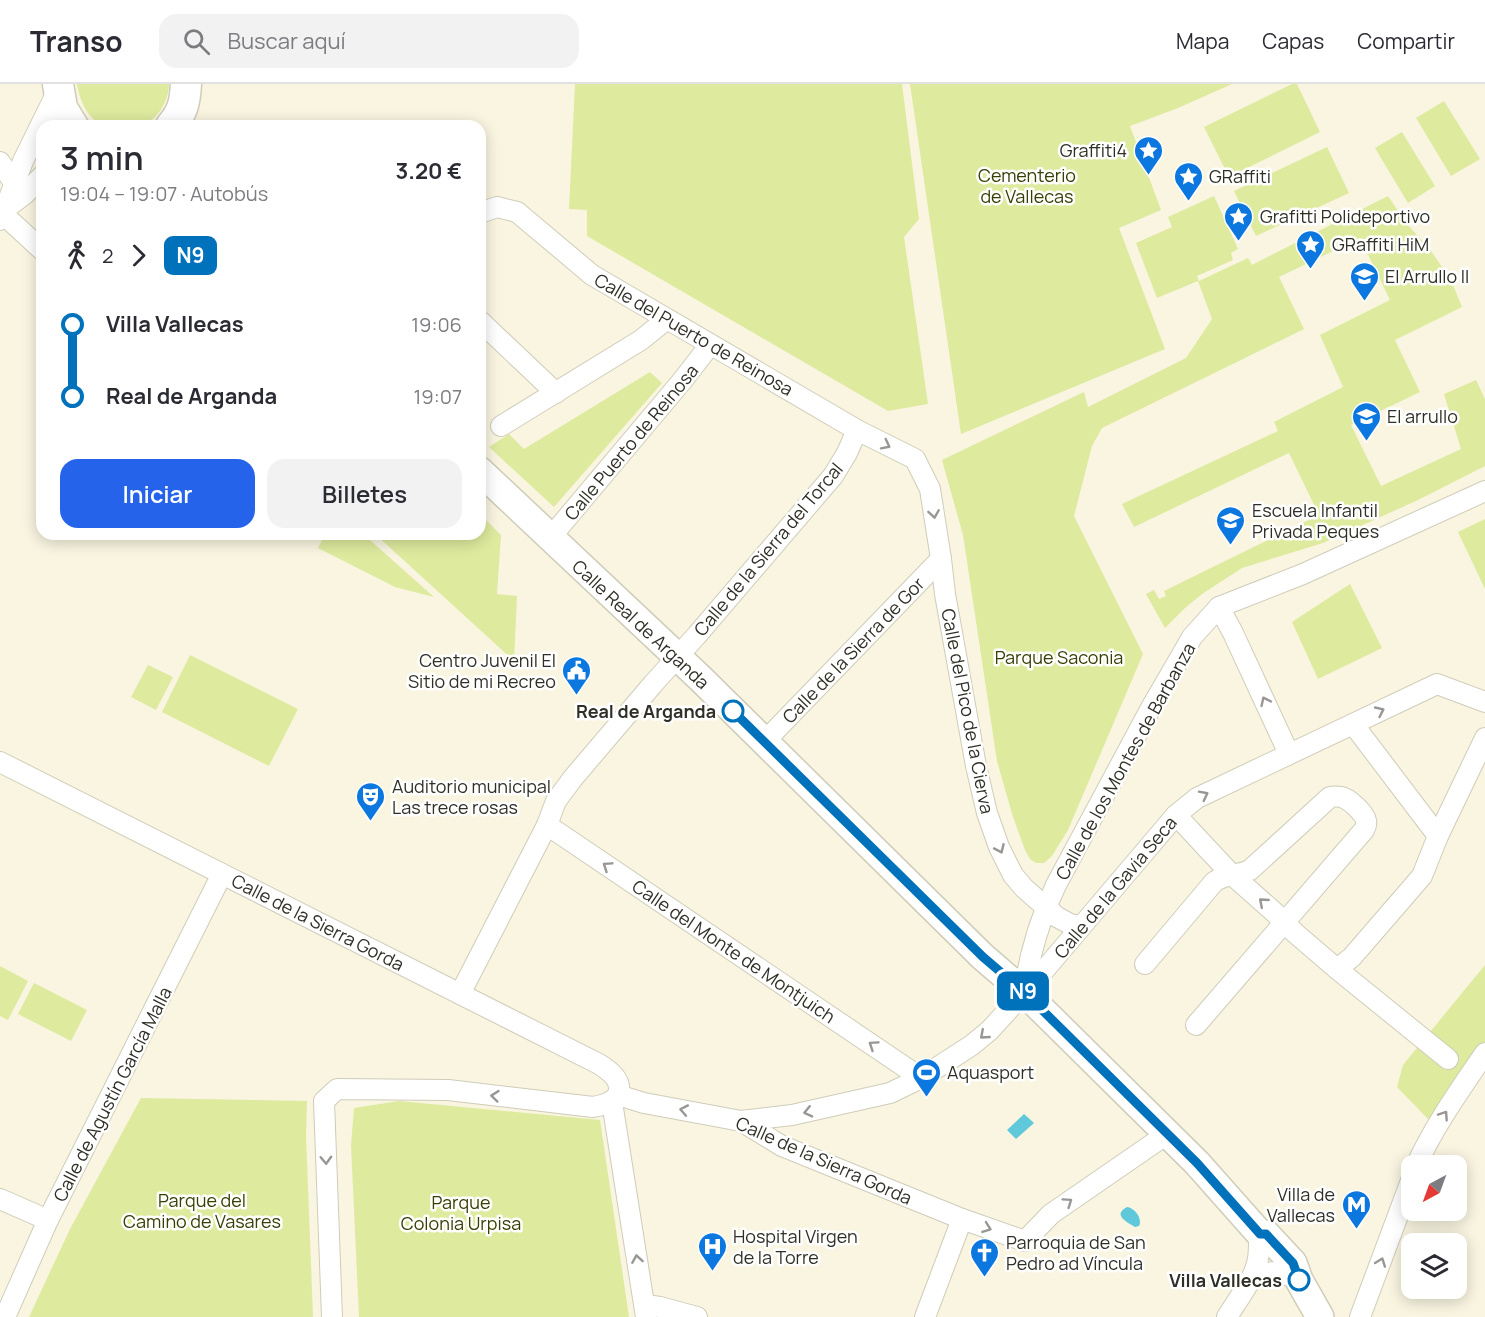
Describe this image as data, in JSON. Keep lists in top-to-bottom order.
{
  "streets": {
    "street": [
      "Calle del Puerto de Reinosa",
      "Calle Puerto de Reinosa",
      "Calle de la Sierra del Torcal",
      "Calle Real de Arganda",
      "Calle de la Sierra de Gor",
      "Calle del Pico de la Cierva",
      "Calle de los Montes de Barbanza",
      "Calle de la Gavia Seca",
      "Calle de la Sierra Gorda",
      "Calle del Monte de Montjuich",
      "Calle de Agustín García Malla"
    ]
  },
  "crossings": [
    ["Calle del Puerto de Reinosa", "Calle Puerto de Reinosa"],
    ["Calle del Puerto de Reinosa", "Calle de la Sierra del Torcal"],
    ["Calle del Puerto de Reinosa", "Calle del Pico de la Cierva"],
    ["Calle Puerto de Reinosa", "Calle Real de Arganda"],
    ["Calle de la Sierra del Torcal", "Calle Real de Arganda"],
    ["Calle de la Sierra del Torcal", "Calle de la Sierra Gorda"],
    ["Calle de la Sierra del Torcal", "Calle del Monte de Montjuich"],
    ["Calle Real de Arganda", "Calle de la Sierra de Gor"],
    ["Calle Real de Arganda", "Calle de los Montes de Barbanza"],
    ["Calle Real de Arganda", "Calle de la Gavia Seca"],
    ["Calle Real de Arganda", "Calle de la Sierra Gorda"],
    ["Calle de la Sierra de Gor", "Calle del Pico de la Cierva"],
    ["Calle del Pico de la Cierva", "Calle de los Montes de Barbanza"],
    ["Calle del Pico de la Cierva", "Calle de la Gavia Seca"],
    ["Calle de los Montes de Barbanza", "Calle de la Gavia Seca"],
    ["Calle de la Gavia Seca", "Calle de la Sierra Gorda"],
    ["Calle de la Gavia Seca", "Calle del Monte de Montjuich"],
    ["Calle de la Sierra Gorda", "Calle de Agustín García Malla"]
  ],
  "one_way": ["Calle del Pico de la Cierva", "Calle del Monte de Montjuich"],
  "parks": [
    "Cementerio de Vallecas",
    "Parque Saconia",
    "Parque del Camino de Vasares",
    "Parque Colonia Urpisa"
  ],
  "places": {
    "place": [
      "Graffiti4",
      "GRaffiti",
      "Grafitti Polideportivo",
      "GRaffiti HiM"
    ],
    "school or university": ["El Arrullo II", "El arrullo", "Escuela Infantil Privada Peques"],
    "public building": ["Centro Juvenil El Sitio de mi Recreo"],
    "other": ["Real de Arganda", "Villa Vallecas"],
    "theatre": ["Auditorio municipal Las trece rosas"],
    "sports": ["Aquasport"],
    "metro station": ["Villa de Vallecas"],
    "hospital": ["Hospital Virgen de la Torre"],
    "church": ["Parroquia de San Pedro ad Víncula"]
  },
  "lines": ["bus line N9"],
  "north": "bottom left",
  "page": {
    "header": "Transo",
    "search": "Buscar aquí",
    "nav": ["Mapa", "Capas", "Compartir"],
    "on_map": "N9",
    "heading": ["3 min", "19:04 – 19:07 · Autobús", "3.20 €"],
    "legs": ["2", "N9"],
    "list": [
      {
        "name": "Villa Vallecas",
        "value": "19:06"
      },
      {
        "name": "Real de Arganda",
        "value": "19:07"
      }
    ],
    "buttons": ["Iniciar", "Billetes"]
  }
}
